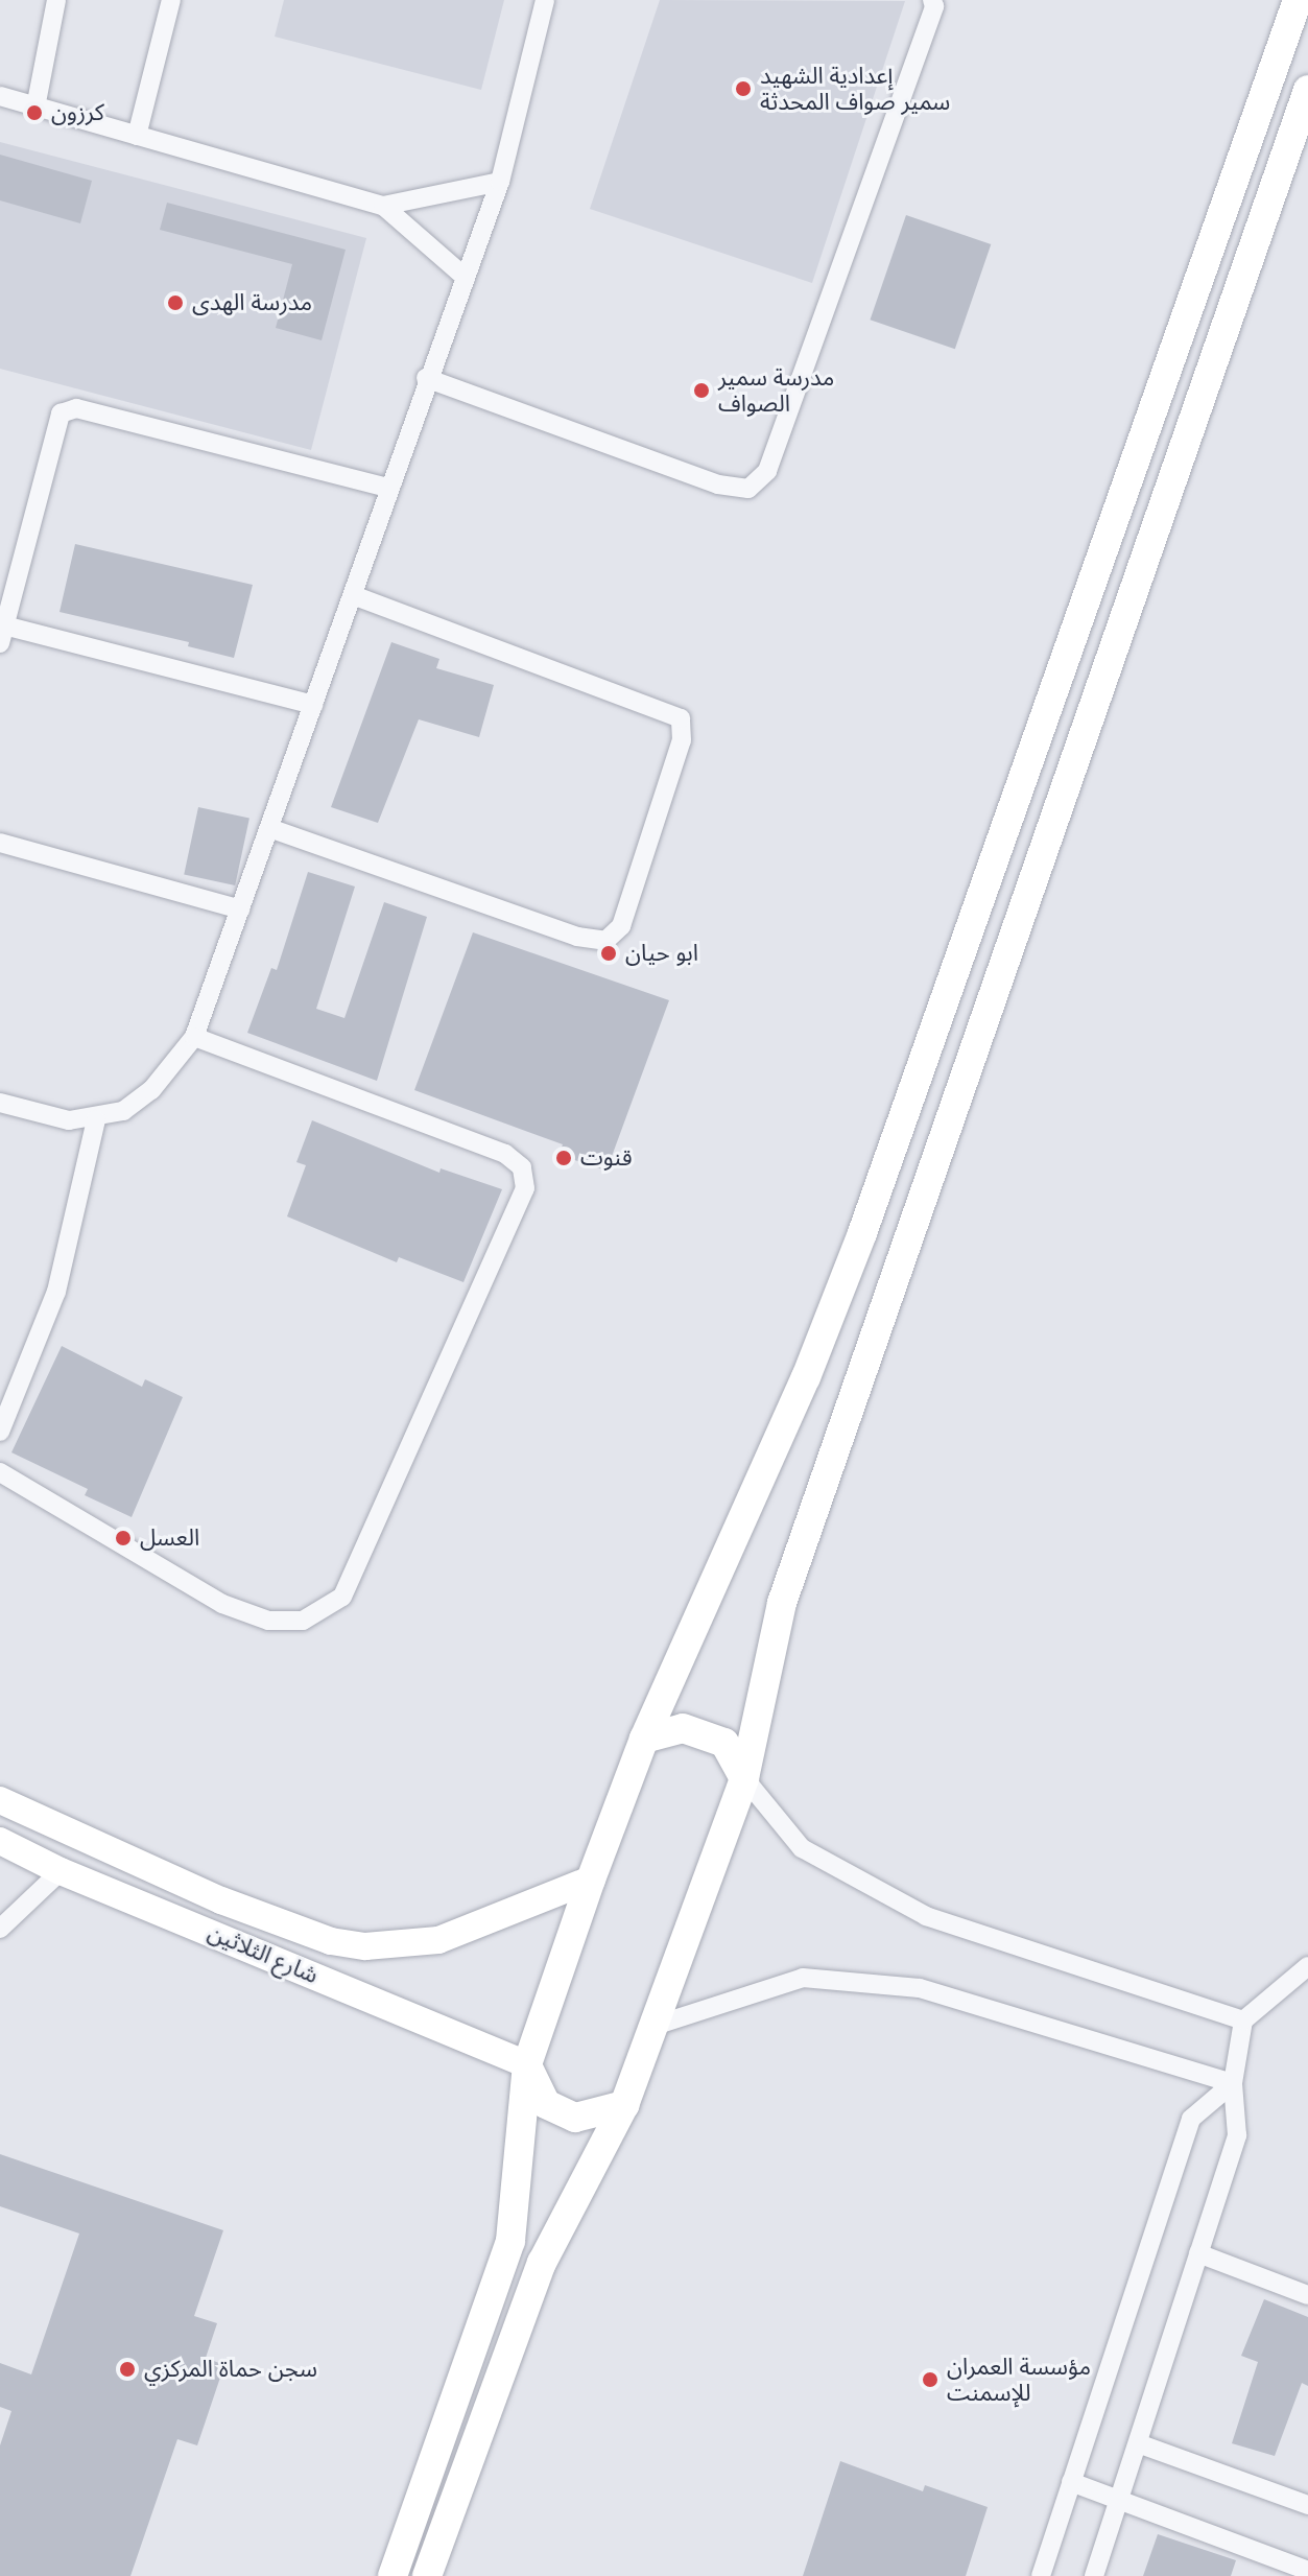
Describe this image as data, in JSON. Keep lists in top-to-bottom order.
{
  "streets": {
    "main road": ["شارع الثلاثين"]
  },
  "places": [
    "إعدادية الشهيد سمير صواف المحدثة",
    "كرزون",
    "مدرسة الهدى",
    "مدرسة سمير الصواف",
    "ابو حيان",
    "قنوت",
    "العسل",
    "سجن حماة المركزي",
    "مؤسسة العمران للإسمنت"
  ]
}
